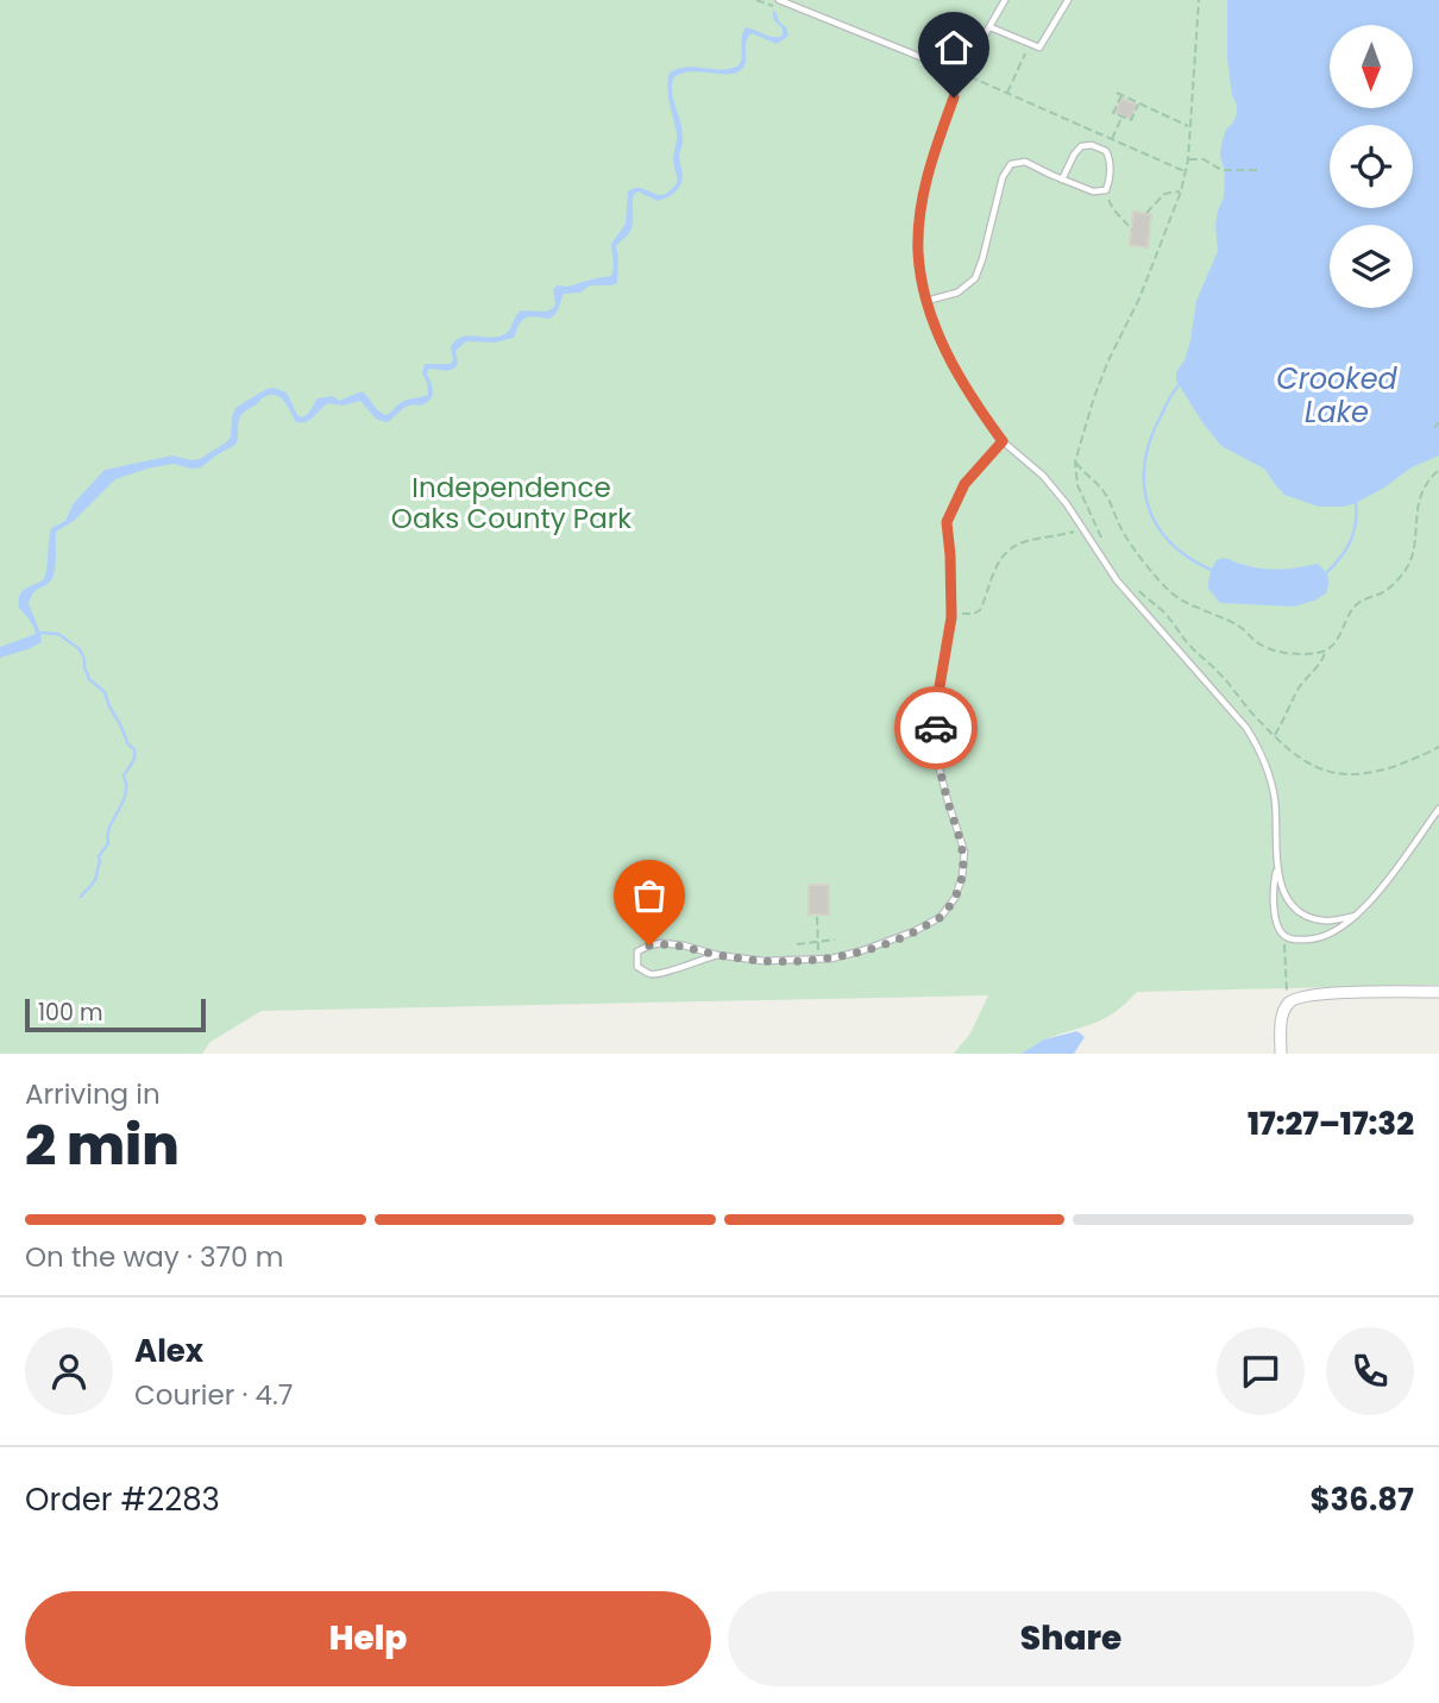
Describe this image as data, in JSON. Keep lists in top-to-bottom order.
{
  "water": ["Crooked Lake"],
  "parks": ["Independence Oaks County Park"],
  "scale_bar": "100 m",
  "north": "bottom",
  "page": {
    "scale": "100 m",
    "heading": ["2 min", "Arriving in", "17:27–17:32"],
    "panel": [
      "Alex",
      "Courier · 4.7",
      "Order #2283",
      "$36.87"
    ],
    "bar": "On the way · 370 m",
    "buttons": ["Help", "Share"]
  }
}
